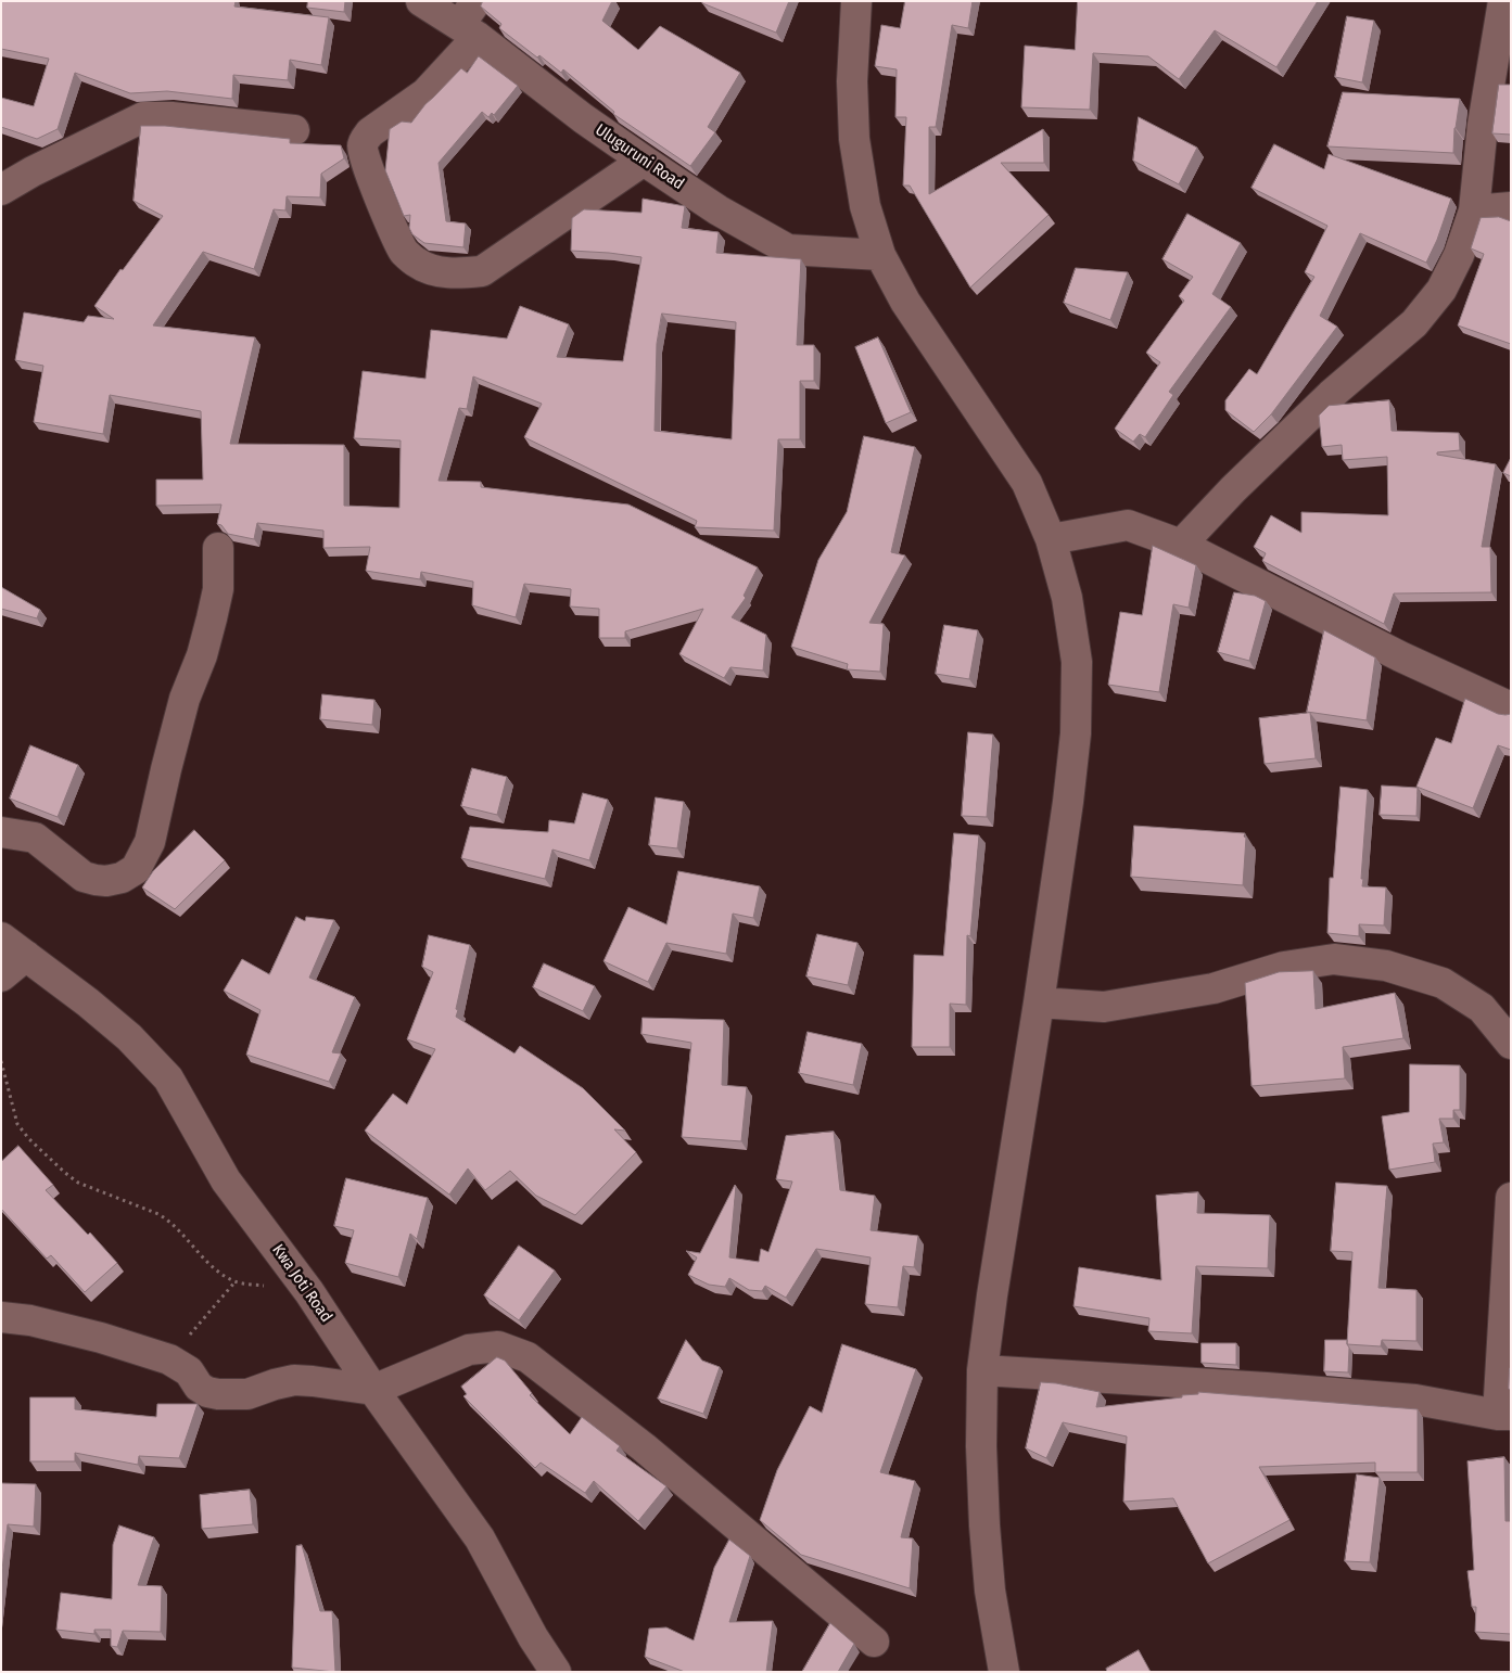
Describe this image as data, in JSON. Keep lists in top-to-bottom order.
{
  "streets": {
    "street": ["Uluguruni Road", "Kwa Joti Road"]
  }
}
